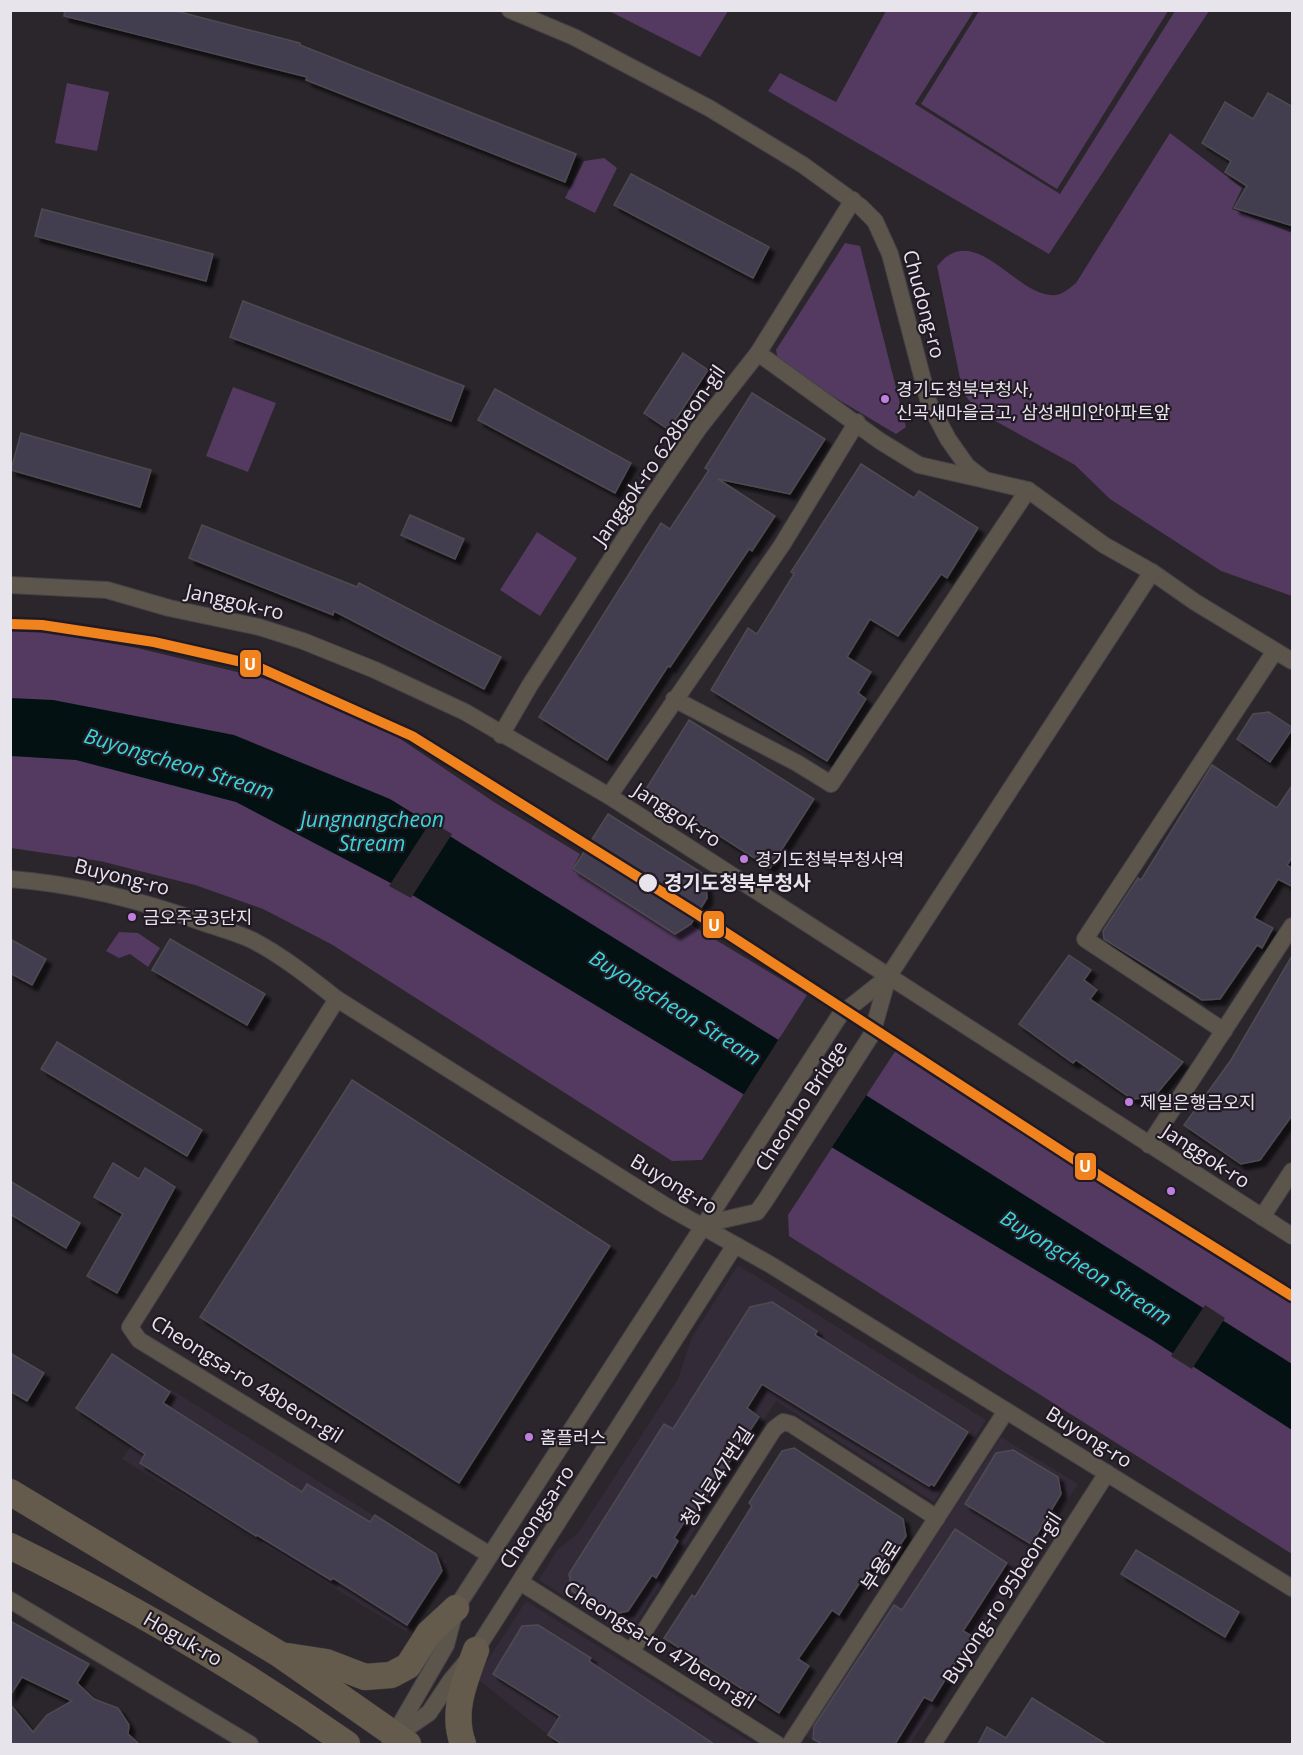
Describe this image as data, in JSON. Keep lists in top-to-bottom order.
{
  "streets": {
    "main road": ["Hoguk-ro"],
    "street": [
      "Chudong-ro",
      "Janggok-ro 628beon-gil",
      "Janggok-ro",
      "Buyong-ro",
      "Cheonbo Bridge",
      "Cheongsa-ro 48beon-gil",
      "청사로47번길",
      "Cheongsa-ro",
      "부용로",
      "Buyong-ro 95beon-gil",
      "Cheongsa-ro 47beon-gil"
    ]
  },
  "crossings": [
    ["Chudong-ro", "Janggok-ro 628beon-gil"],
    ["Janggok-ro 628beon-gil", "Janggok-ro"],
    ["Janggok-ro", "Cheonbo Bridge"],
    ["Buyong-ro", "Cheonbo Bridge"],
    ["Buyong-ro", "Cheongsa-ro 48beon-gil"],
    ["Buyong-ro", "Cheongsa-ro"],
    ["Buyong-ro", "부용로"],
    ["Buyong-ro", "Buyong-ro 95beon-gil"],
    ["Cheonbo Bridge", "Cheongsa-ro"],
    ["Cheongsa-ro 48beon-gil", "Cheongsa-ro"],
    ["청사로47번길", "부용로"],
    ["청사로47번길", "Cheongsa-ro 47beon-gil"],
    ["Cheongsa-ro", "Hoguk-ro"],
    ["Cheongsa-ro", "Cheongsa-ro 47beon-gil"]
  ],
  "water": ["Buyongcheon Stream", "Jungnangcheon Stream"],
  "places": [
    "경기도청북부청사, 신곡새마을금고, 삼성래미안아파트앞",
    "경기도청북부청사역",
    "경기도청북부청사",
    "금오주공3단지",
    "제일은행금오지",
    "홈플러스"
  ],
  "lines": ["transit line U"]
}
